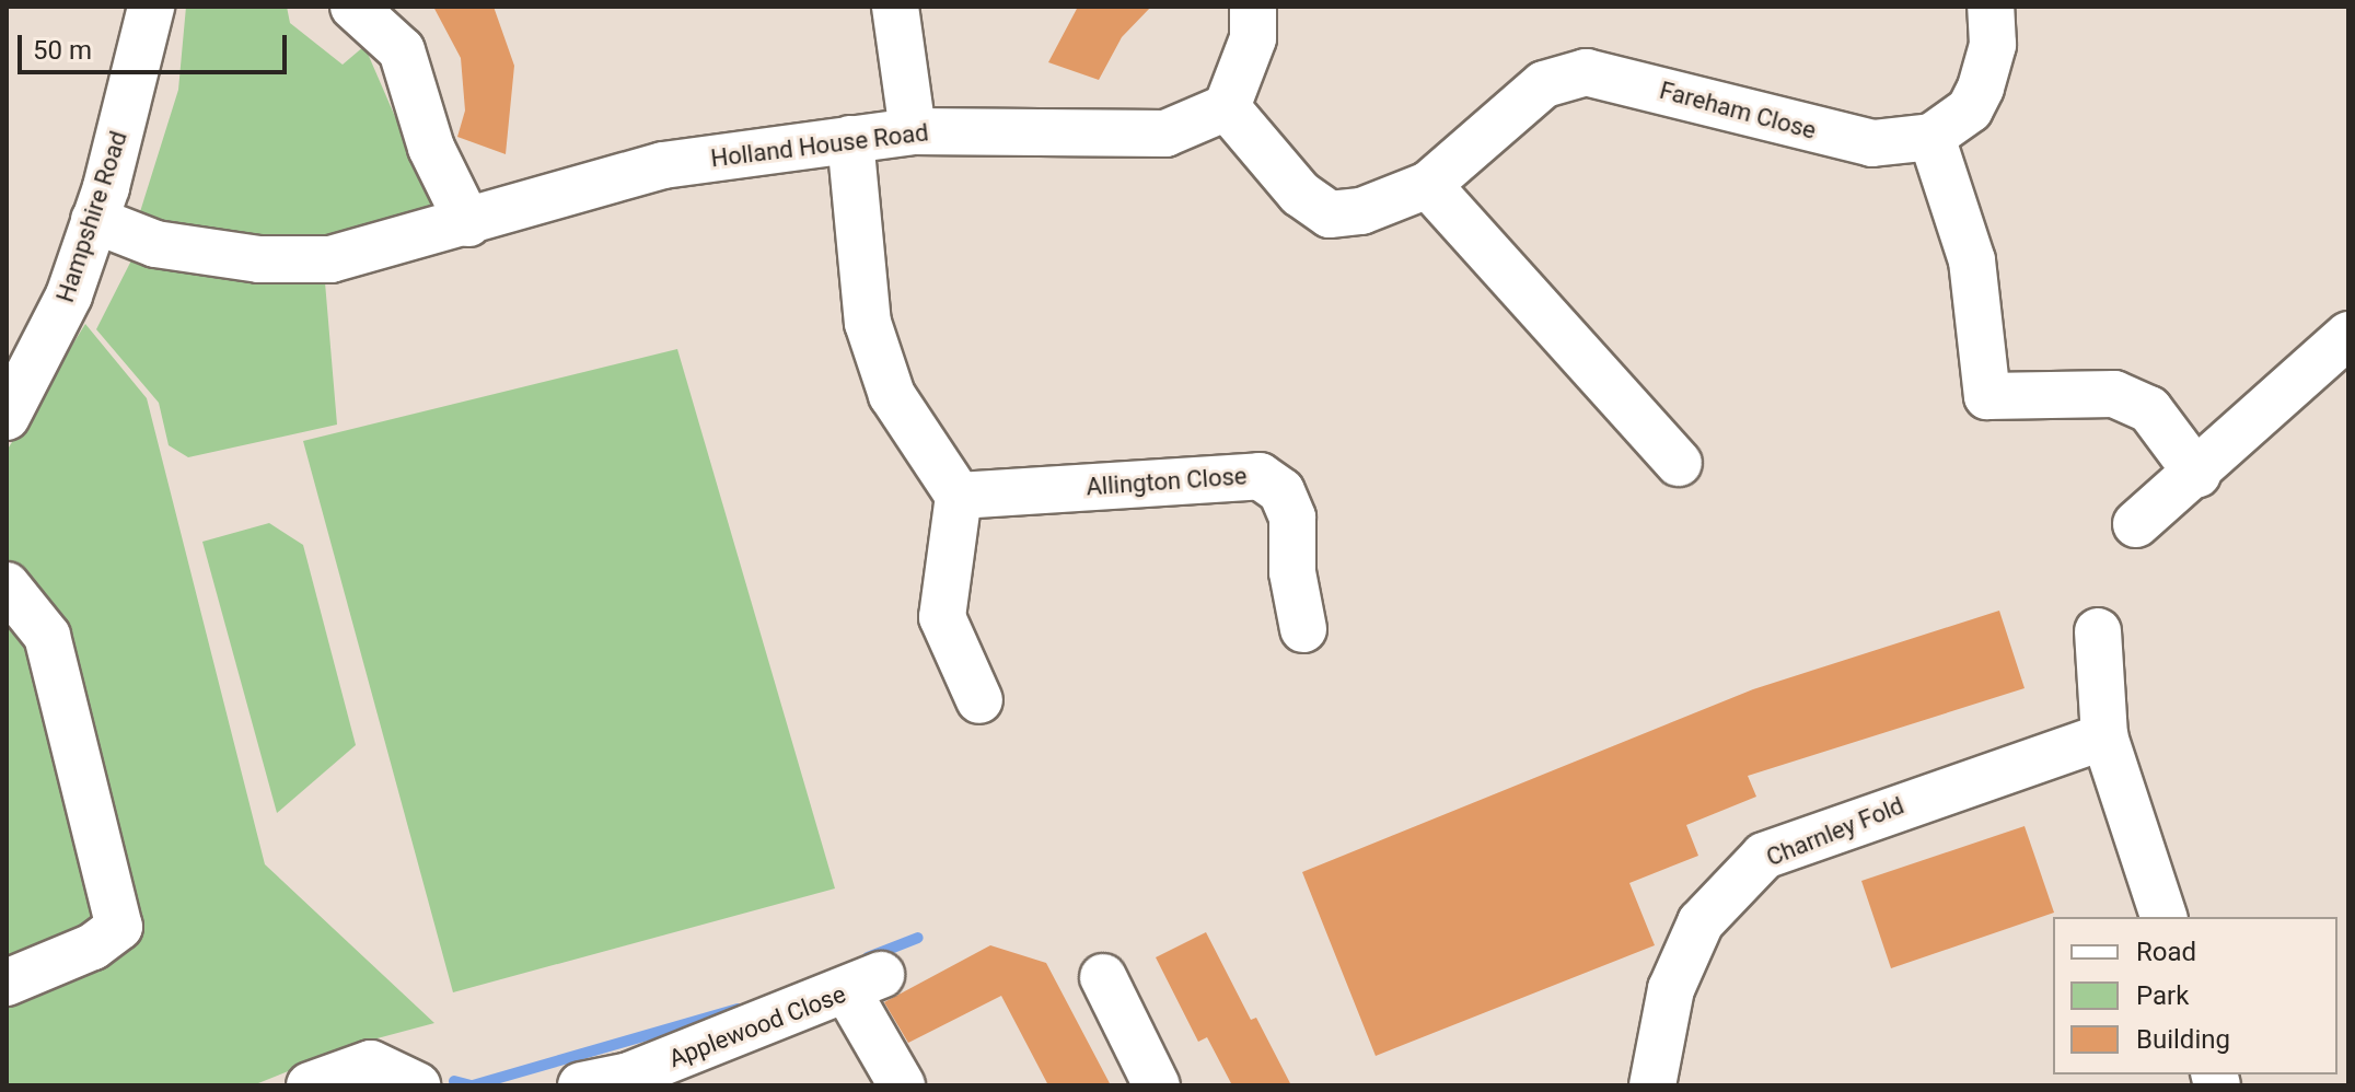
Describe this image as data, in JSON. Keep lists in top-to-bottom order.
{
  "streets": {
    "street": [
      "Fareham Close",
      "Holland House Road",
      "Hampshire Road",
      "Allington Close",
      "Charnley Fold",
      "Applewood Close"
    ]
  },
  "crossings": [
    ["Fareham Close", "Holland House Road"],
    ["Holland House Road", "Hampshire Road"]
  ],
  "legend": ["Road", "Park", "Building"],
  "scale_bar": "50 m"
}
